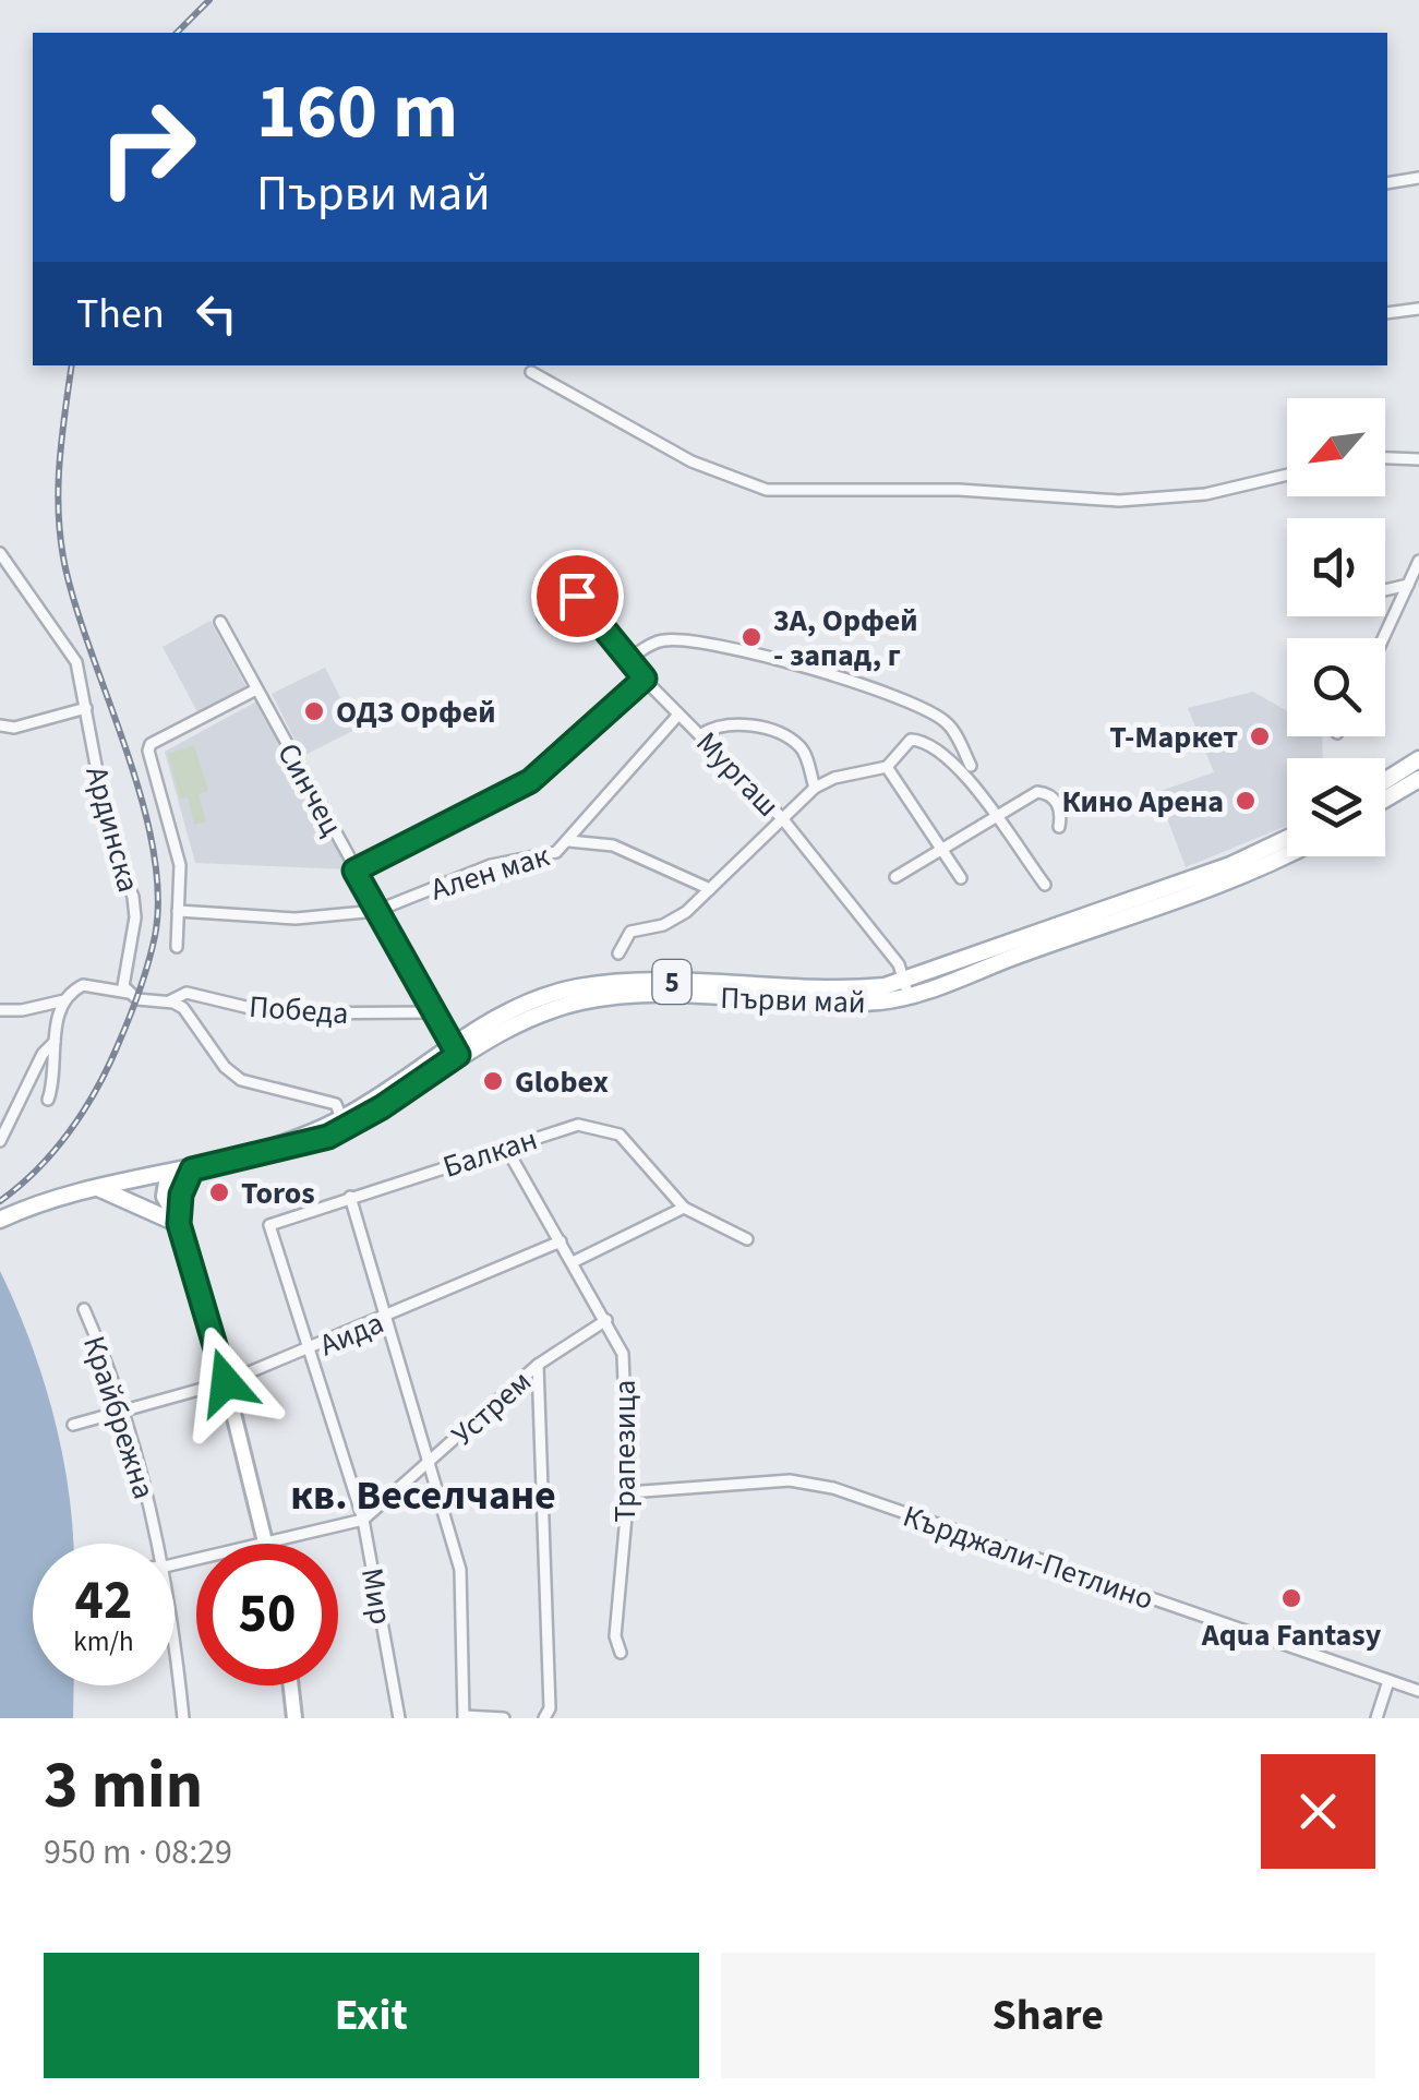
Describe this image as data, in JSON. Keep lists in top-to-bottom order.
{
  "streets": {
    "main road": ["5", "Първи май"],
    "street": [
      "Мургаш",
      "Синчец",
      "Ардинска",
      "Ален мак",
      "Победа",
      "Балкан",
      "Аида",
      "Устрем",
      "Крайбрежна",
      "Трапезица",
      "Кърджали-Петлино",
      "Мир"
    ]
  },
  "crossings": [
    ["Мургаш", "Ален мак"],
    ["Мургаш", "Първи май"],
    ["Синчец", "Ален мак"],
    ["Синчец", "Първи май"],
    ["Синчец", "Победа"],
    ["Балкан", "Трапезица"],
    ["Балкан", "Мир"],
    ["Аида", "Крайбрежна"],
    ["Аида", "Трапезица"],
    ["Аида", "Мир"],
    ["Устрем", "Трапезица"],
    ["Устрем", "Мир"],
    ["Трапезица", "Кърджали-Петлино"]
  ],
  "districts": ["кв. Веселчане"],
  "places": [
    "3А, Орфей - запад, г",
    "ОДЗ Орфей",
    "Т-Маркет",
    "Кино Арена",
    "Globex",
    "Toros",
    "Aqua Fantasy"
  ],
  "north": "bottom left",
  "page": {
    "turn": ["160 m", "Първи май"],
    "then": "Then",
    "speed": "42 km/h",
    "limit": "50",
    "heading": ["3 min", "950 m · 08:29"],
    "buttons": ["Exit", "Share"]
  }
}
